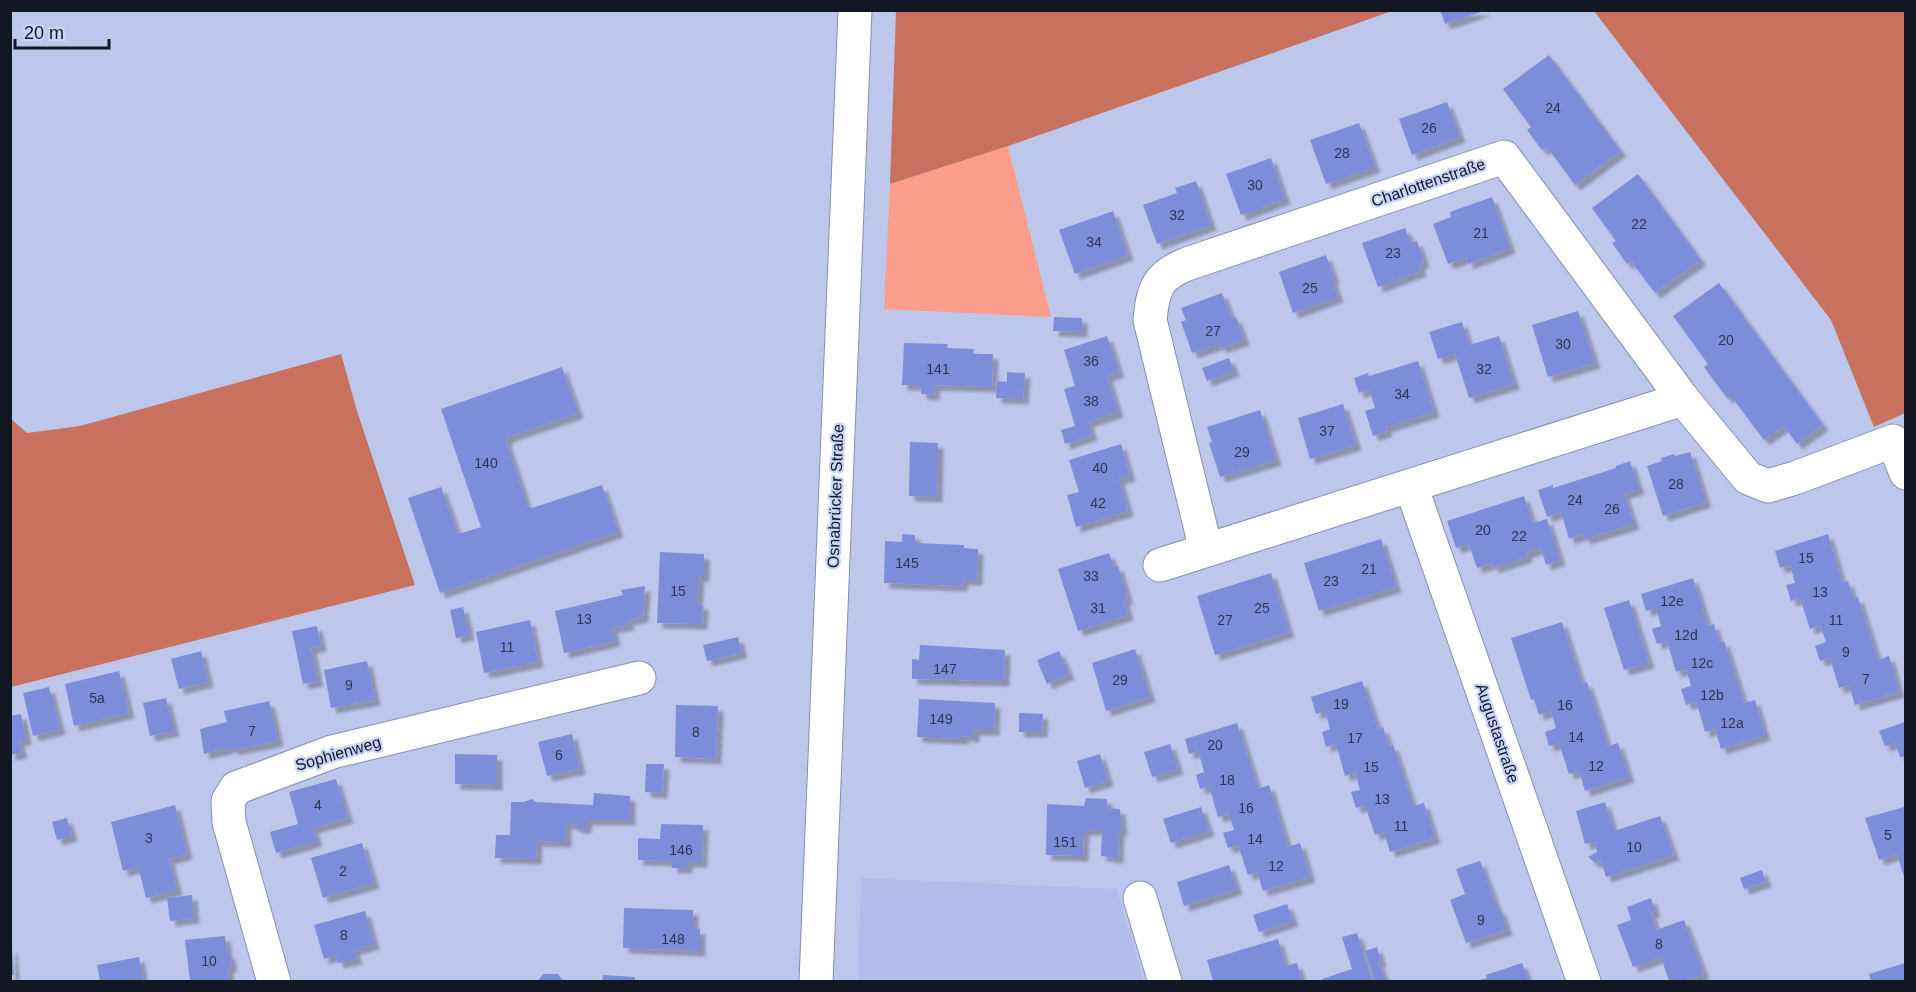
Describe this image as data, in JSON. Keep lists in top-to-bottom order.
{
  "streets": {
    "street": [
      "Charlottenstraße",
      "Osnabrücker Straße",
      "Augustastraße",
      "Sophienweg"
    ]
  },
  "house_numbers": [
    "24",
    "26",
    "28",
    "30",
    "32",
    "22",
    "21",
    "34",
    "23",
    "25",
    "27",
    "20",
    "30",
    "36",
    "141",
    "32",
    "34",
    "38",
    "37",
    "29",
    "140",
    "40",
    "28",
    "24",
    "42",
    "26",
    "20",
    "22",
    "15",
    "145",
    "21",
    "33",
    "23",
    "15",
    "13",
    "12e",
    "31",
    "25",
    "13",
    "27",
    "11",
    "12d",
    "11",
    "9",
    "12c",
    "147",
    "7",
    "29",
    "9",
    "12b",
    "5a",
    "19",
    "16",
    "149",
    "12a",
    "7",
    "8",
    "14",
    "17",
    "20",
    "6",
    "12",
    "15",
    "18",
    "13",
    "4",
    "16",
    "11",
    "5",
    "3",
    "14",
    "151",
    "10",
    "146",
    "12",
    "2",
    "9",
    "8",
    "148",
    "8",
    "10"
  ],
  "scale_bar": "20 m"
}
